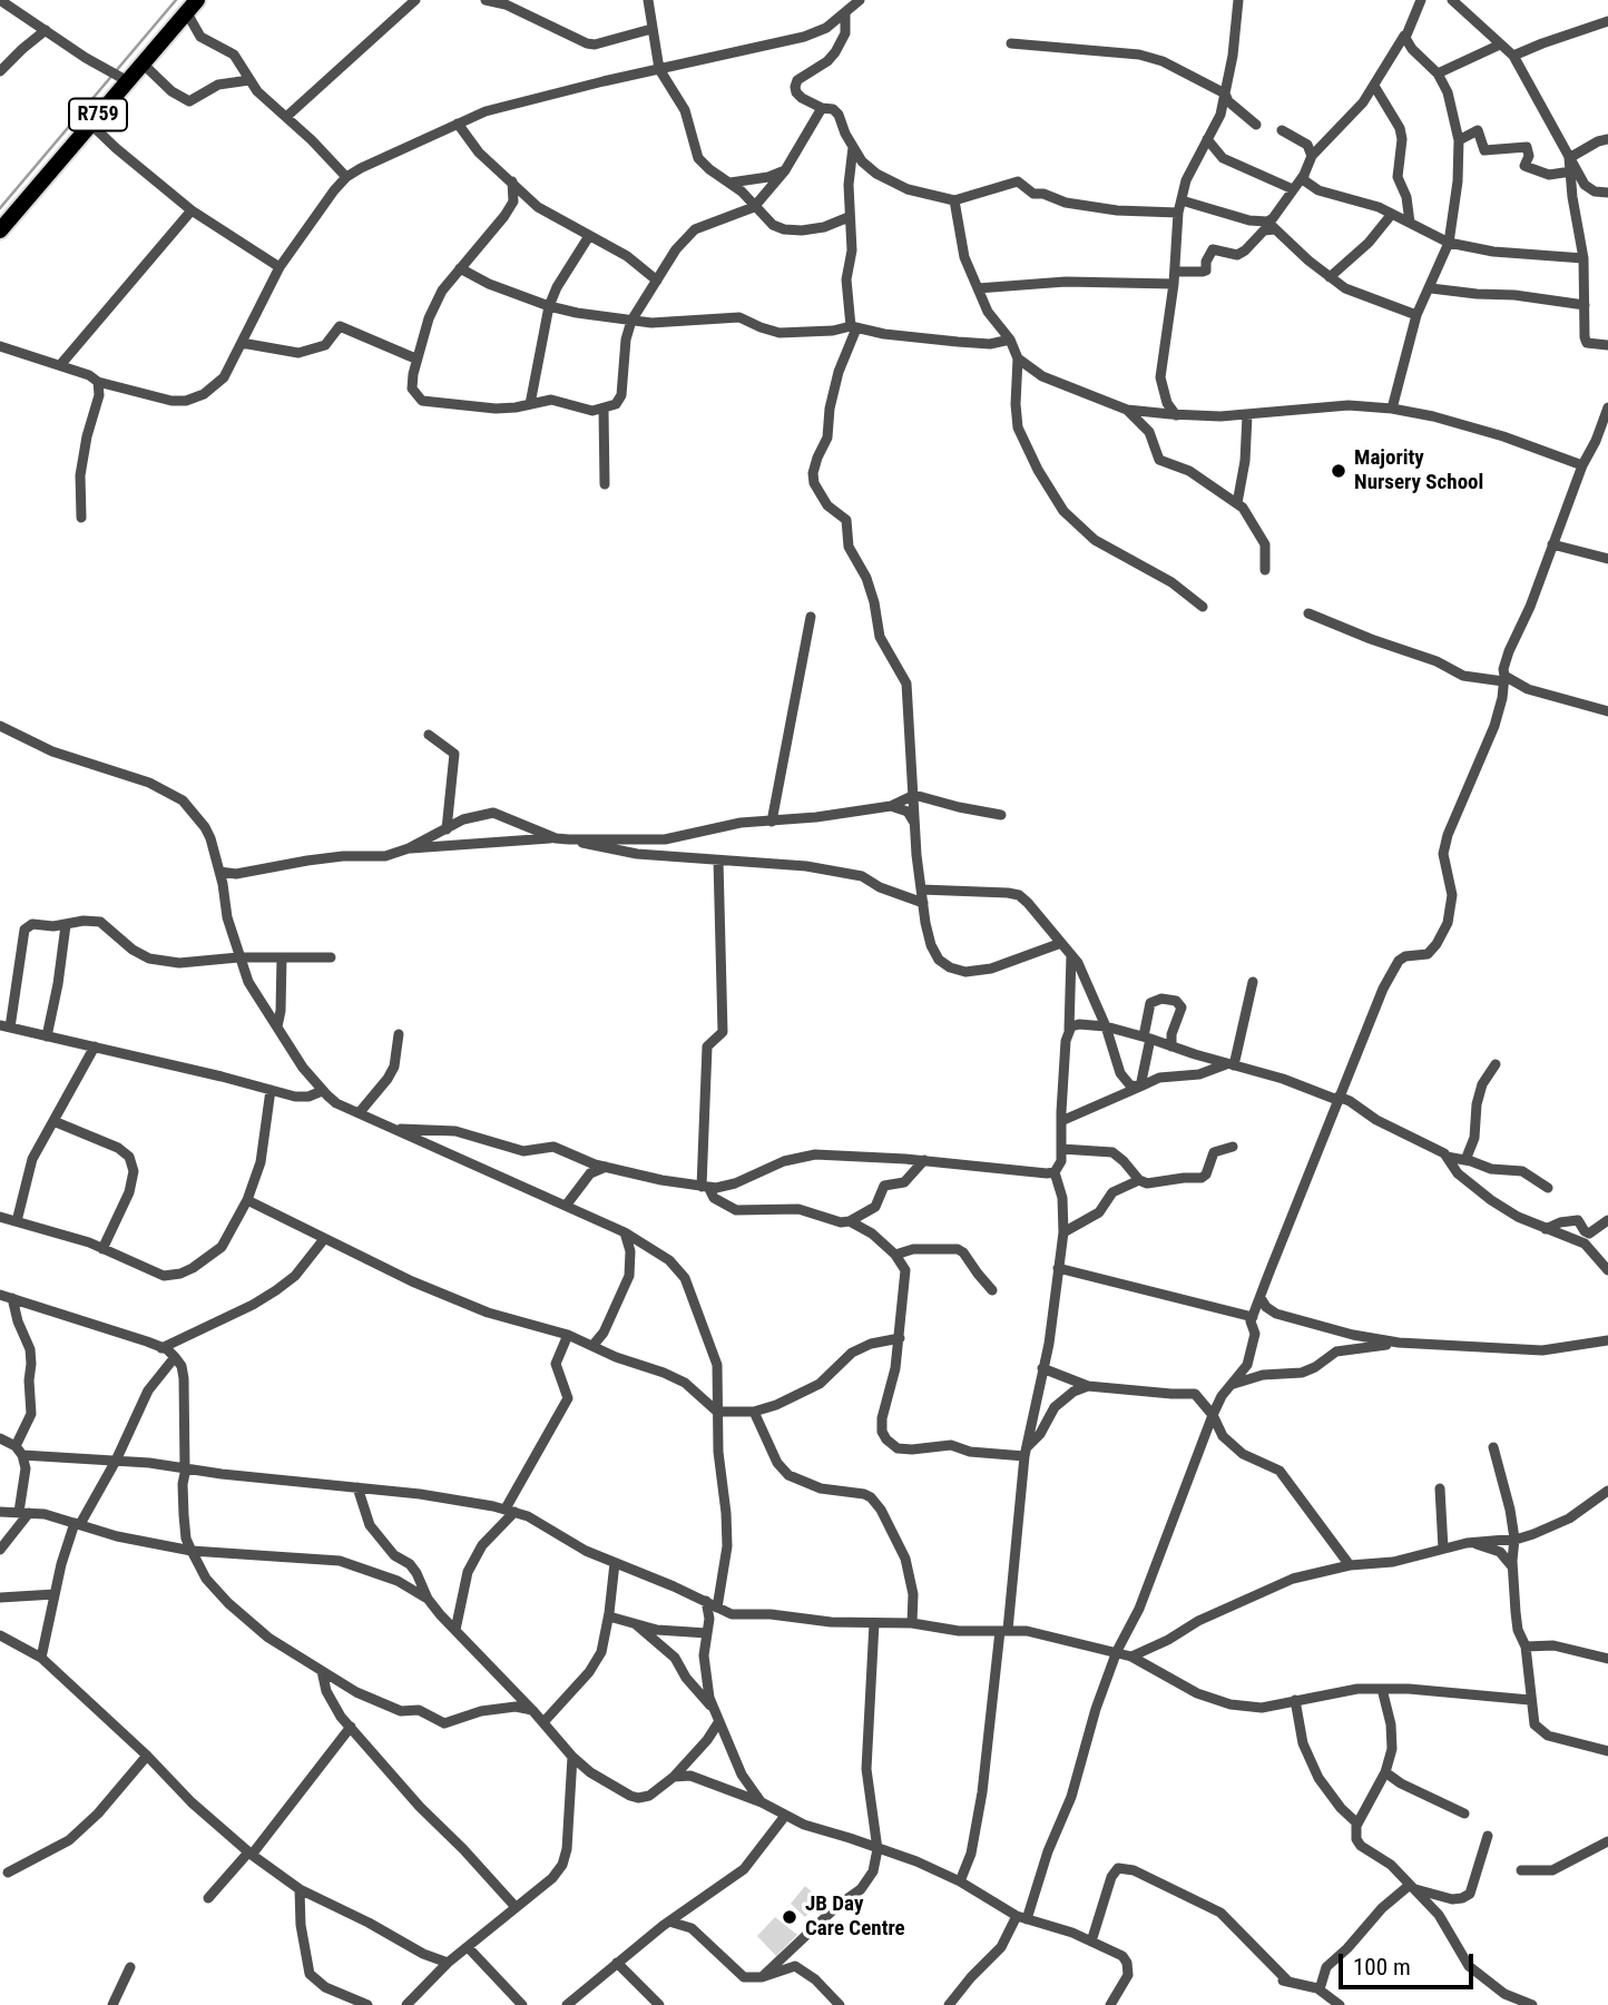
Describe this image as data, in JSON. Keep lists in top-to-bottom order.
{
  "streets": {
    "main road": ["R759"]
  },
  "places": ["Majority Nursery School", "JB Day Care Centre"],
  "scale_bar": "100 m"
}
